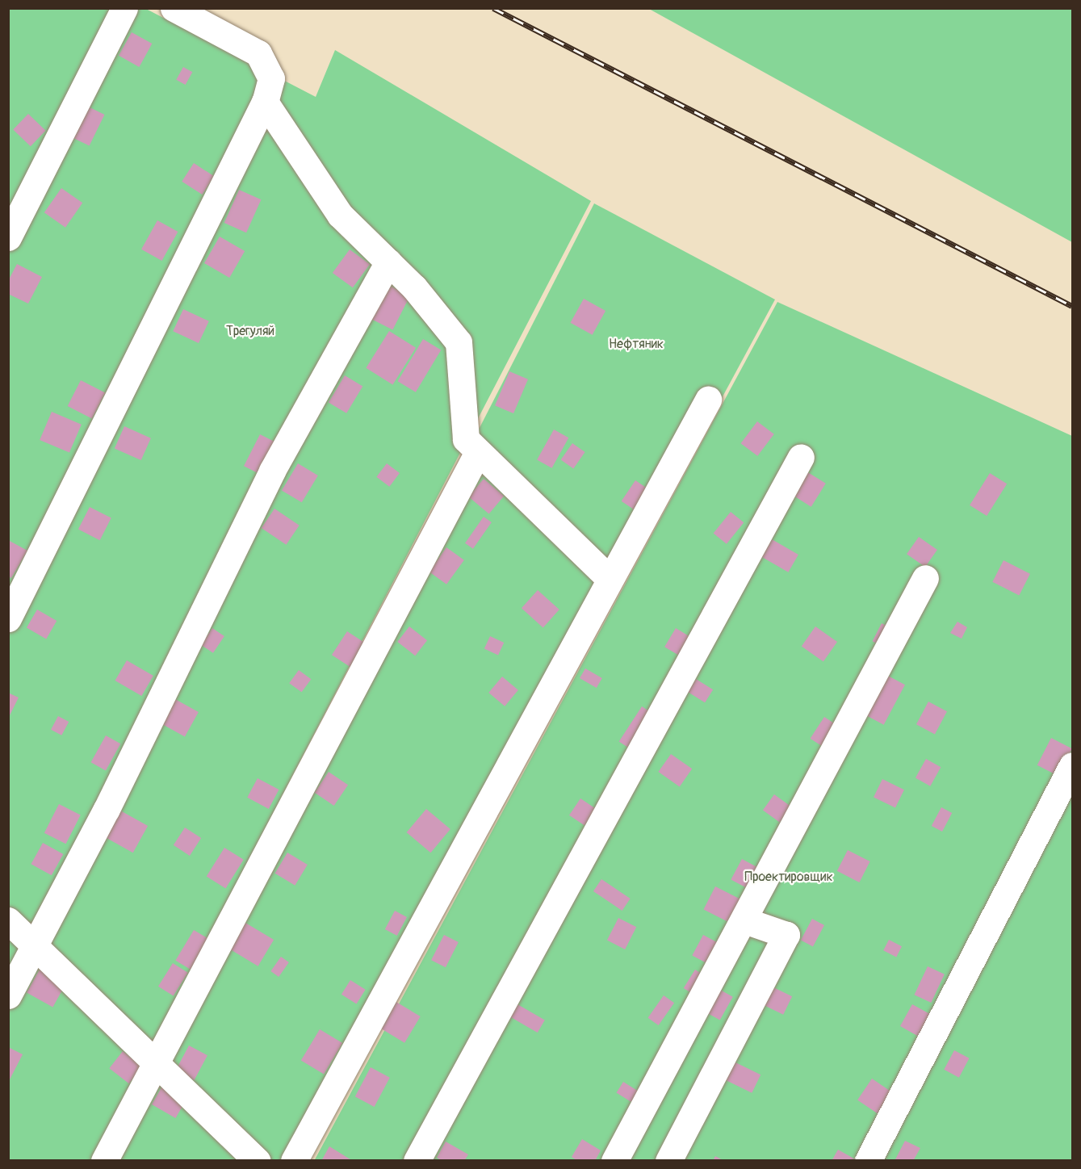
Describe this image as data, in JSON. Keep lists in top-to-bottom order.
{
  "parks": ["Трегуляй", "Нефтяник", "Проектировщик"]
}
